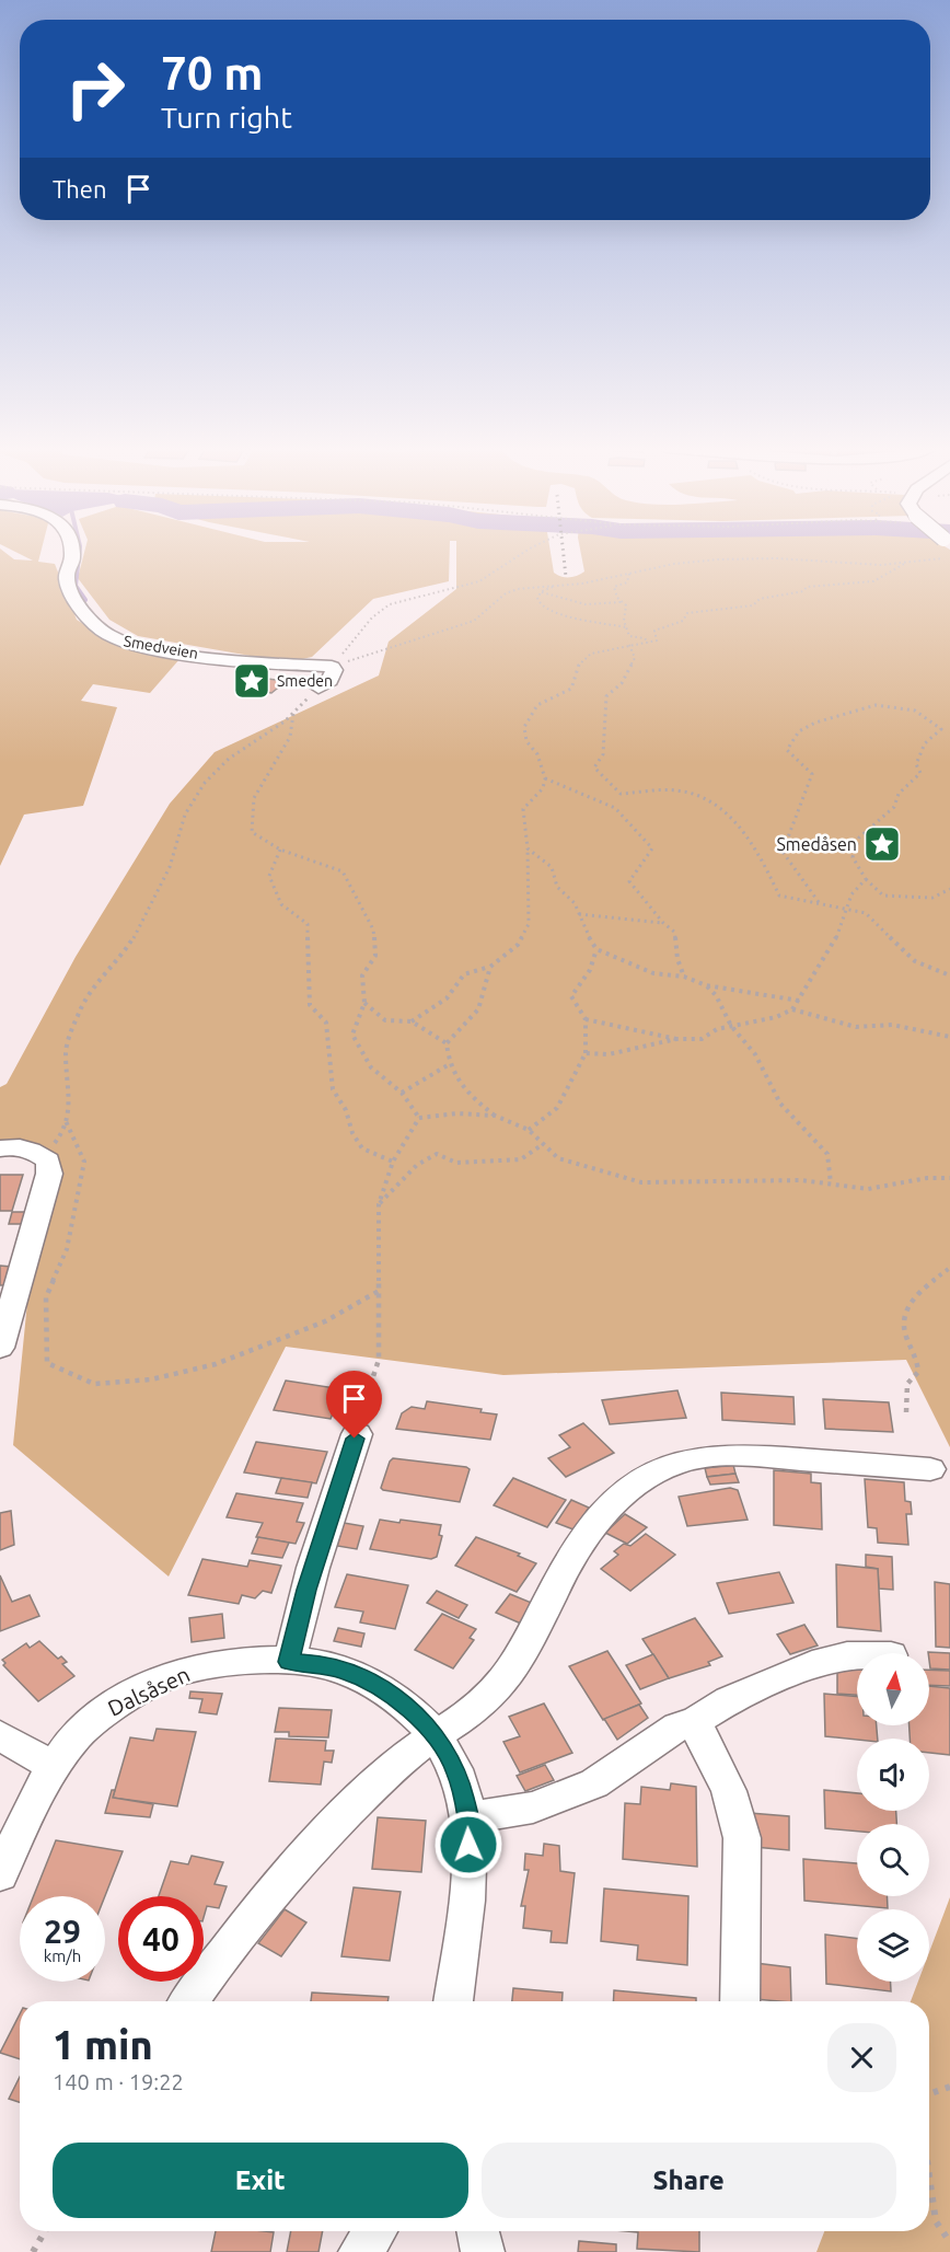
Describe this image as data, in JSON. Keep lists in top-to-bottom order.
{
  "streets": {
    "street": ["Smedveien", "Dalsåsen"]
  },
  "places": {
    "place": ["Smeden", "Smedåsen"]
  },
  "north": "top",
  "page": {
    "turn": ["70 m", "Turn right"],
    "then": "Then",
    "speed": "29 km/h",
    "limit": "40",
    "heading": ["1 min", "140 m · 19:22"],
    "buttons": ["Exit", "Share"]
  }
}
